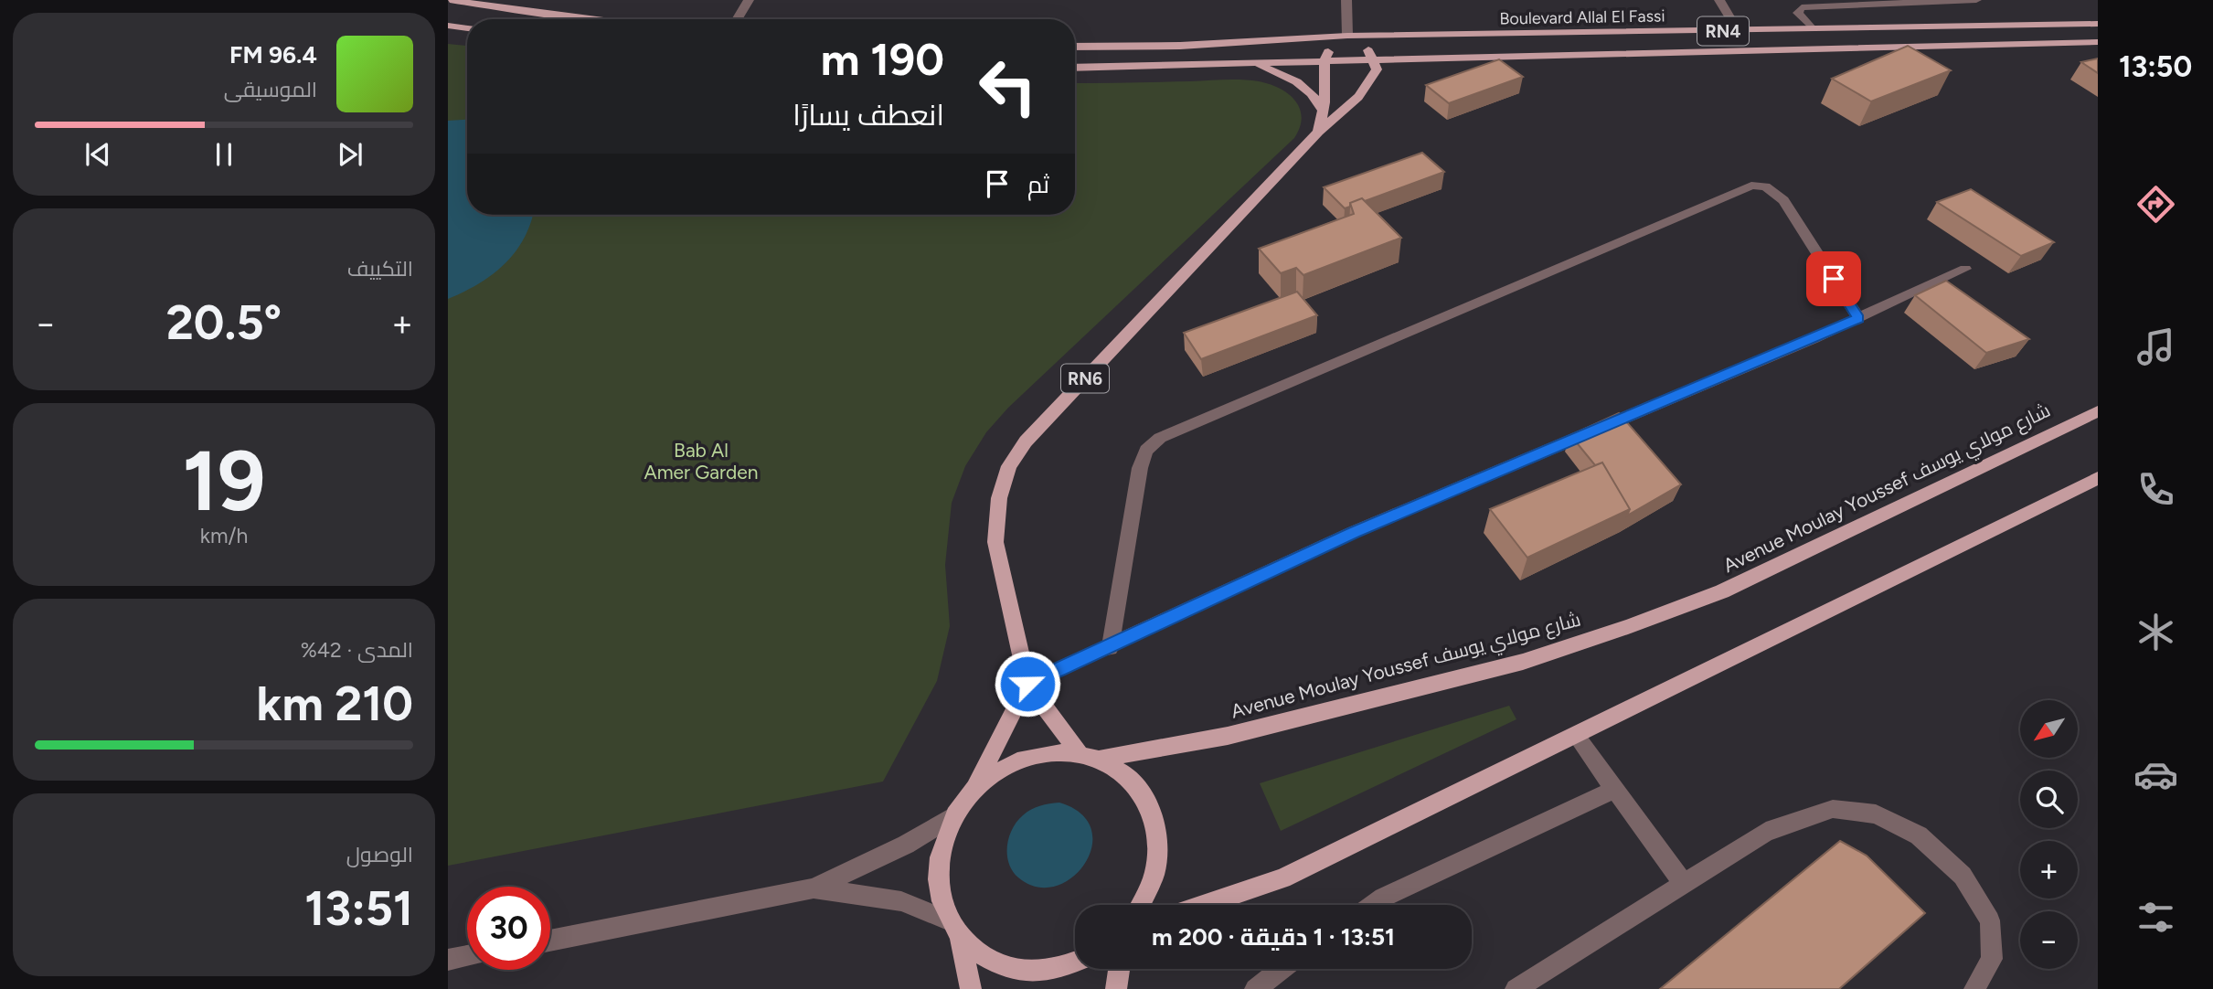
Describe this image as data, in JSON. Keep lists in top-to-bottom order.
{
  "streets": {
    "main road": [
      "Boulevard Allal El Fassi",
      "RN4",
      "RN6",
      "Avenue Moulay Youssef شارع مولاي يوسف"
    ]
  },
  "crossings": [
    ["Boulevard Allal El Fassi", "RN6"]
  ],
  "parks": ["Bab Al Amer Garden"],
  "north": "bottom left",
  "page": {
    "tabs": "13:50",
    "turn": ["190 m", "انعطف يسارًا"],
    "song": ["96.4 FM", "الموسيقى"],
    "then": "ثم",
    "tile": [
      "التكييف",
      ["19", "km/h"],
      ["المدى · 42%", "210 km"],
      ["الوصول", "13:51"]
    ],
    "heat": ["−", "20.5°", "+"],
    "map_buttons": ["+", "−"],
    "limit": "30",
    "trip": "13:51 · 1 دقيقة · 200 m"
  }
}
